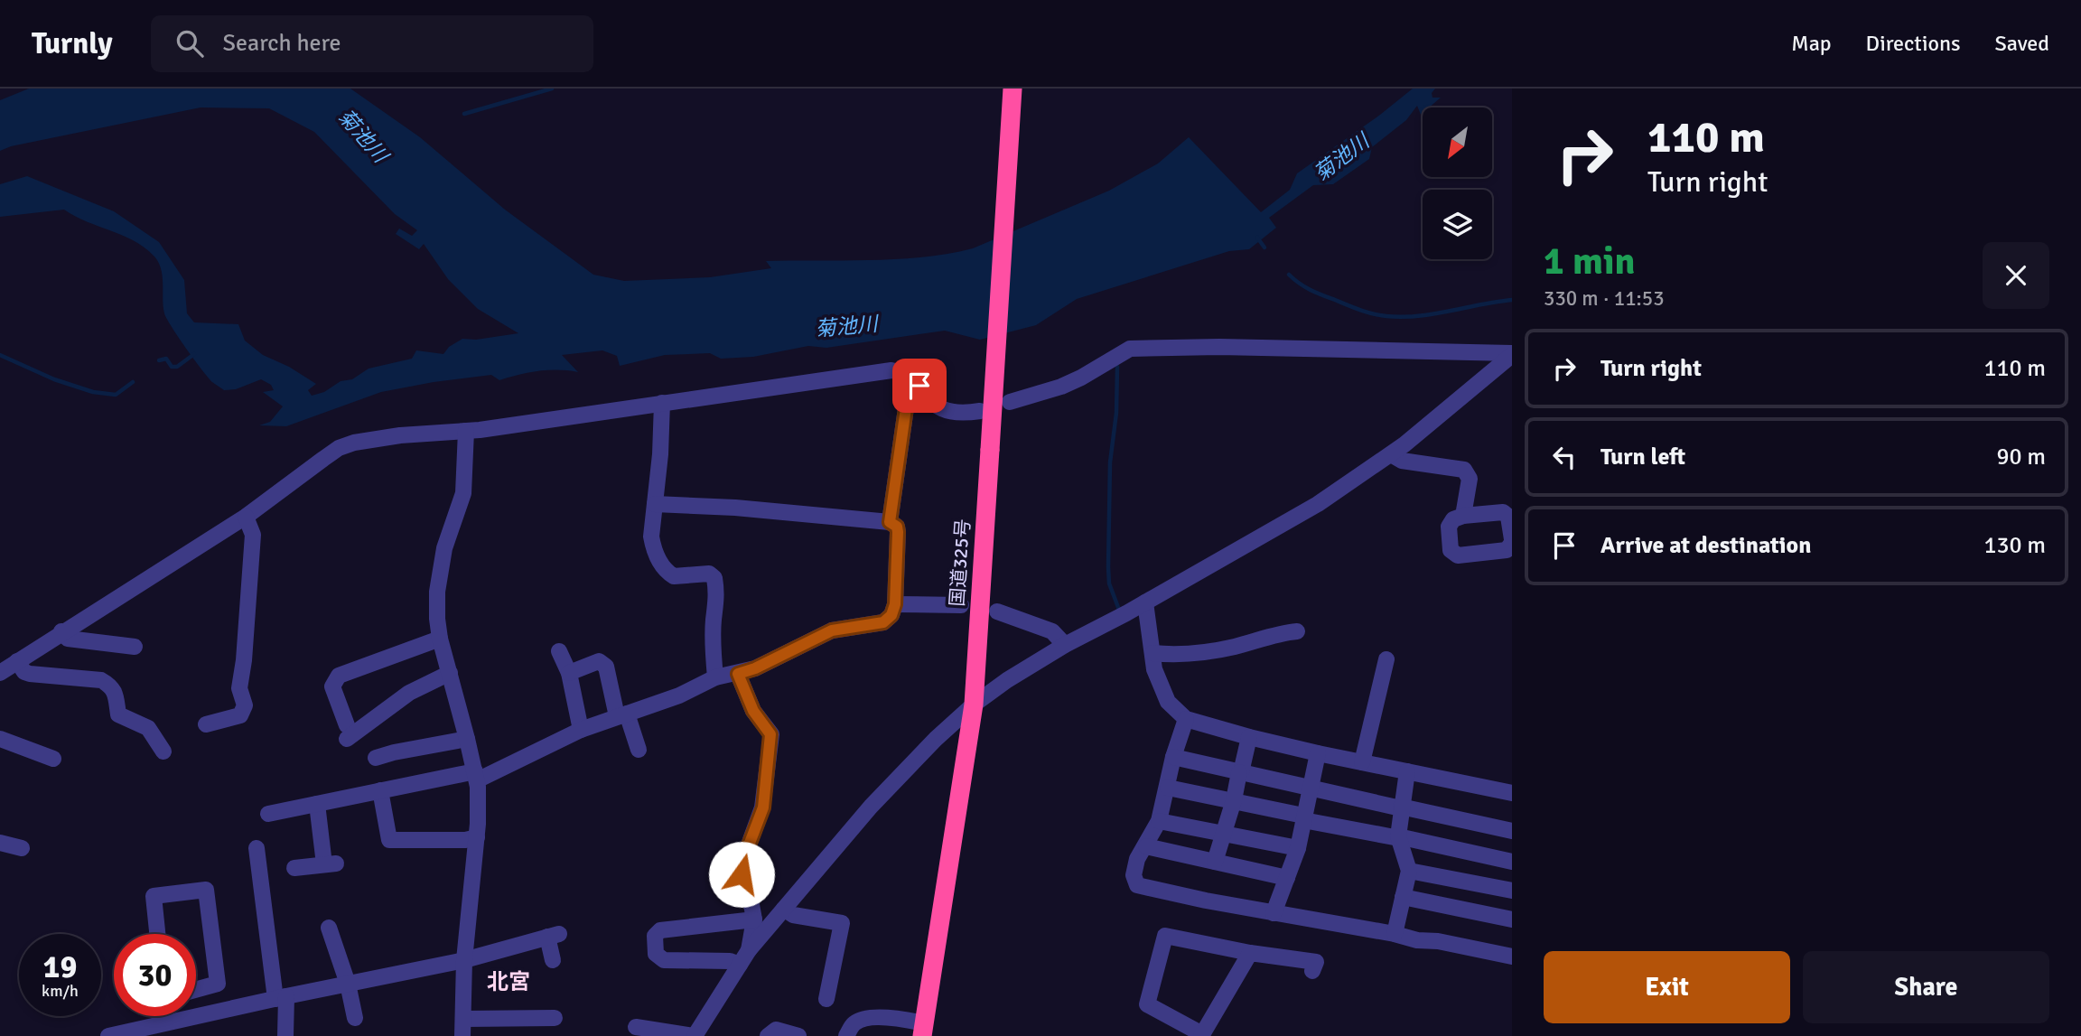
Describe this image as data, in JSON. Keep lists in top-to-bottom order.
{
  "streets": {
    "highway": ["国道325号"]
  },
  "districts": ["北宮"],
  "water": ["菊池川"],
  "north": "bottom left",
  "page": {
    "header": "Turnly",
    "search": "Search here",
    "nav": ["Map", "Directions", "Saved"],
    "turn": ["110 m", "Turn right"],
    "heading": ["1 min", "330 m · 11:53"],
    "list": [
      {
        "name": "Turn right",
        "value": "110 m"
      },
      {
        "name": "Turn left",
        "value": "90 m"
      },
      {
        "name": "Arrive at destination",
        "value": "130 m"
      }
    ],
    "speed": "19 km/h",
    "limit": "30",
    "buttons": ["Exit", "Share"]
  }
}
